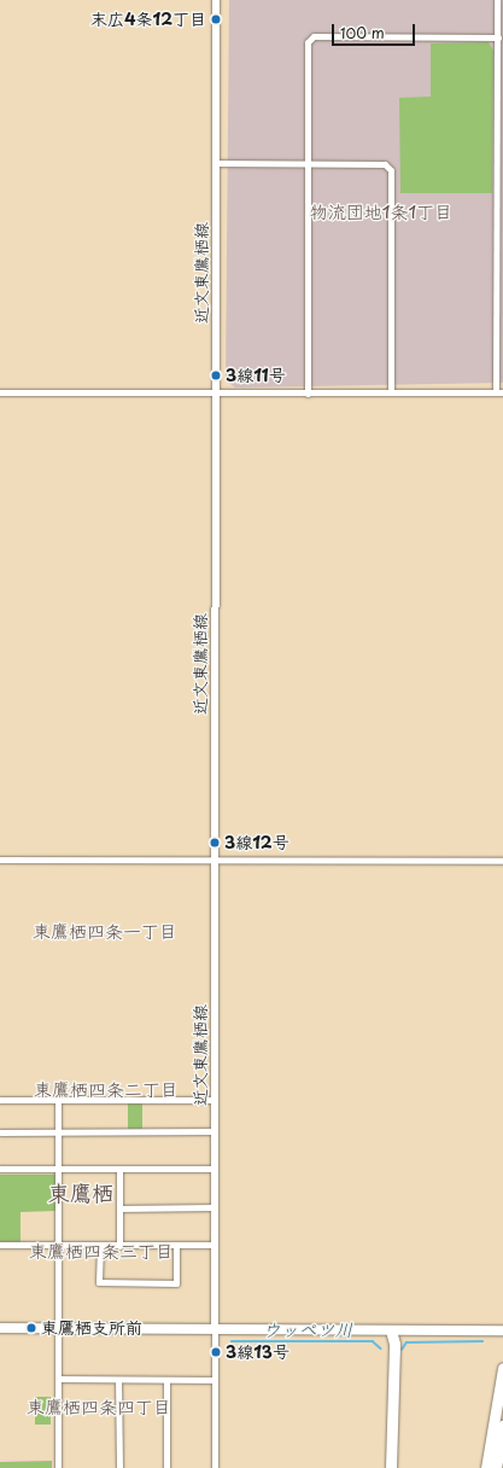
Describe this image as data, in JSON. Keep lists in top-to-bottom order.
{
  "streets": {
    "street": ["近文東鷹栖線"]
  },
  "districts": [
    "物流団地1条1丁目",
    "東鷹栖四条一丁目",
    "東鷹栖四条二丁目",
    "東鷹栖",
    "東鷹栖四条三丁目",
    "東鷹栖四条四丁目"
  ],
  "water": ["ウッペツ川"],
  "places": [
    "末広4条12丁目",
    "3線11号",
    "3線12号",
    "東鷹栖支所前",
    "3線13号"
  ],
  "scale_bar": "100 m"
}
